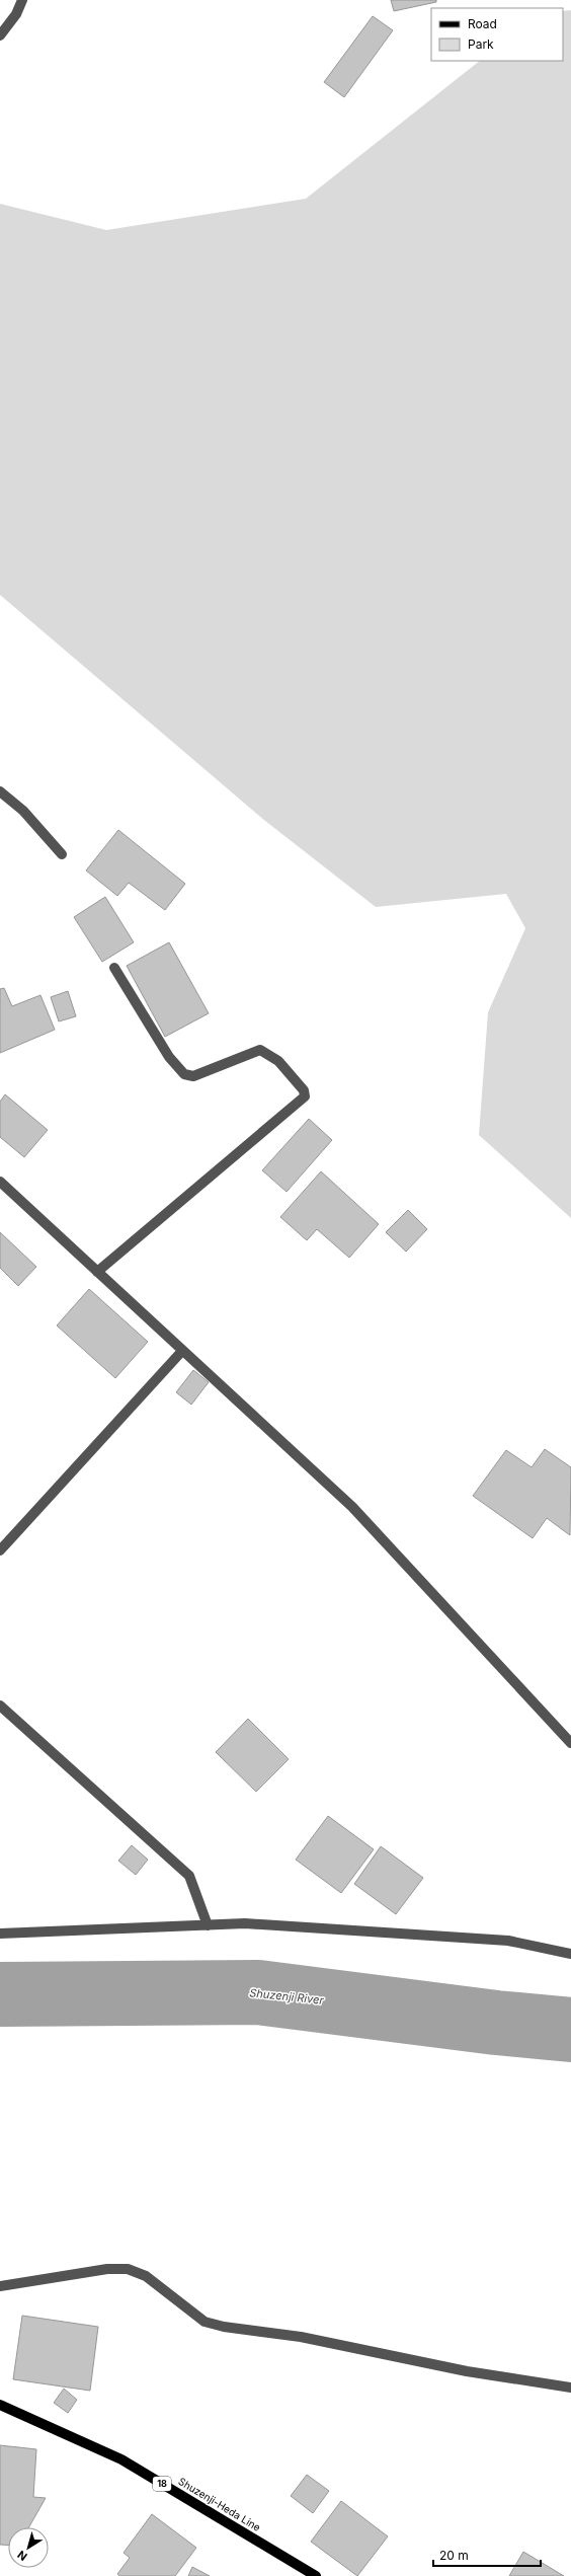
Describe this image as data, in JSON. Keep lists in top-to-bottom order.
{
  "streets": {
    "main road": ["18", "Shuzenji-Heda Line"]
  },
  "water": ["Shuzenji River"],
  "legend": ["Road", "Park"],
  "scale_bar": "20 m",
  "north": "bottom left"
}
